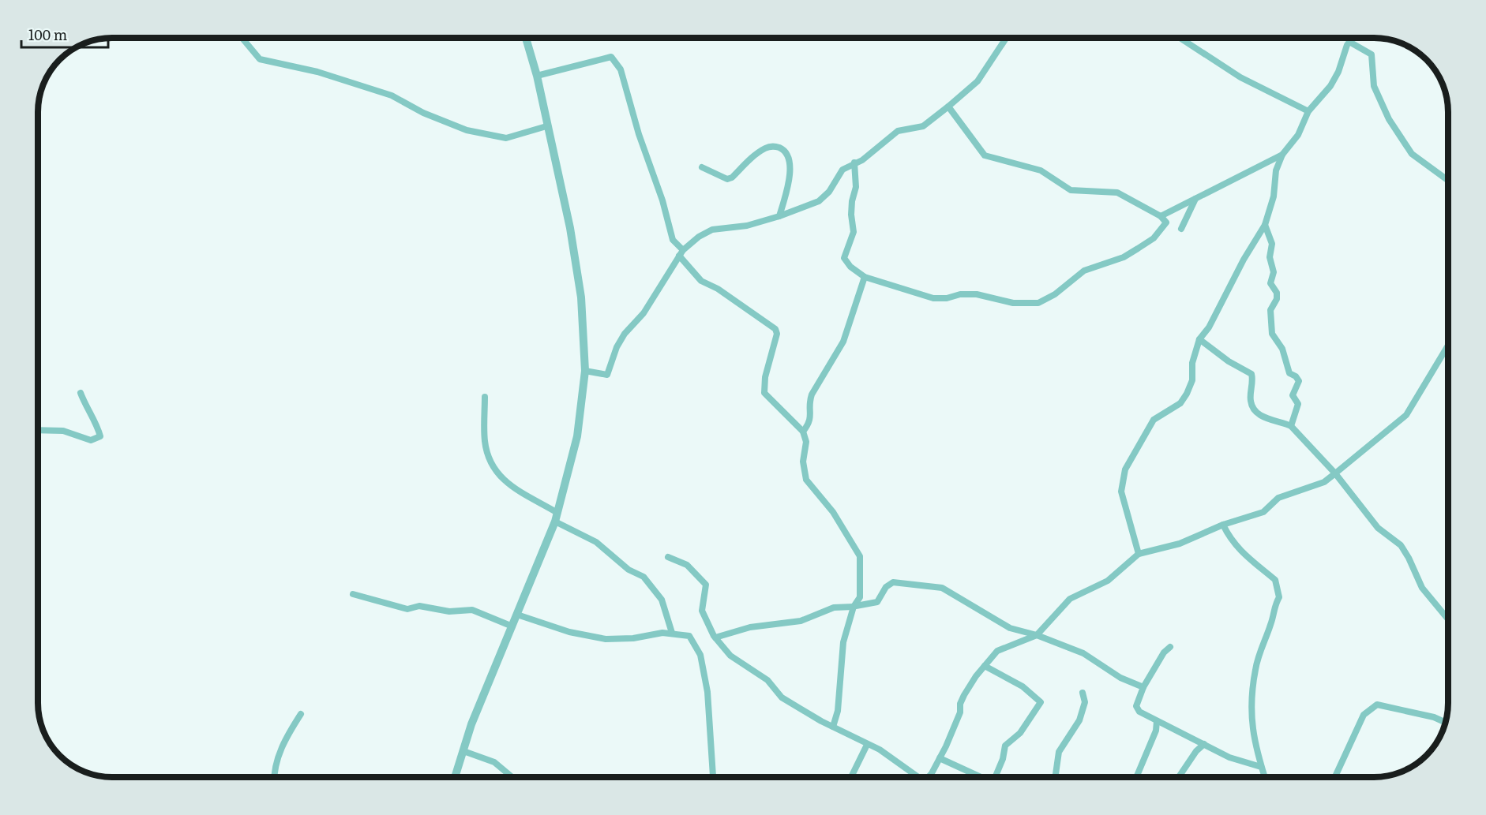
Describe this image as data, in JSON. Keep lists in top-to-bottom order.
{
  "scale_bar": "100 m"
}
